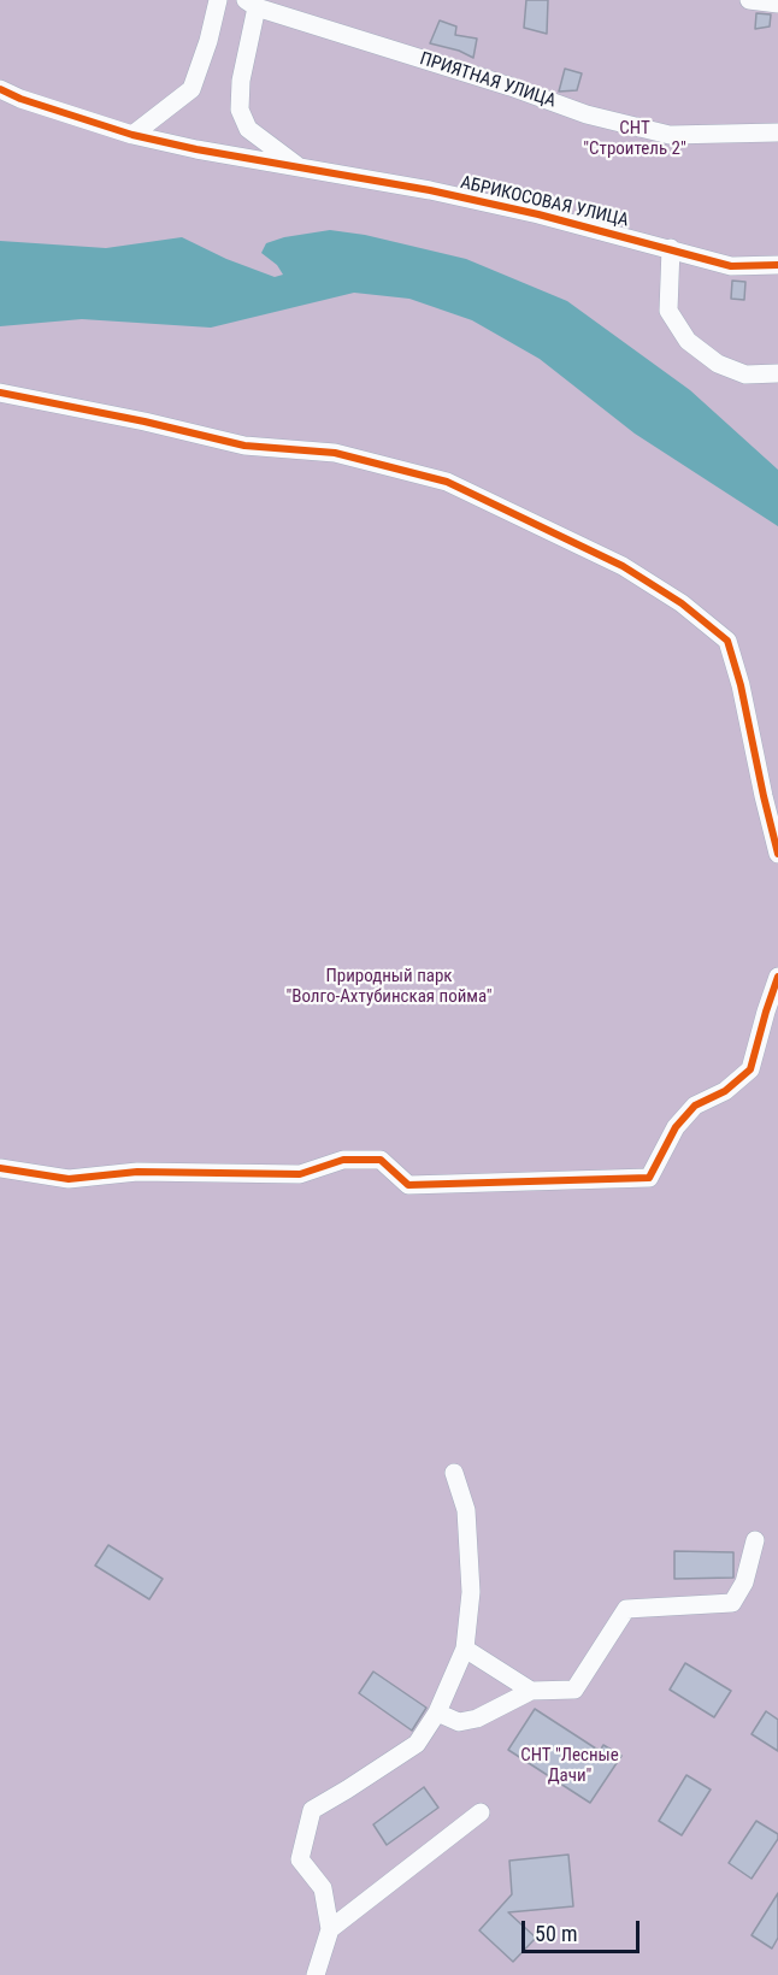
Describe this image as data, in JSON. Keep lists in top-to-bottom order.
{
  "streets": {
    "street": ["ПРИЯТНАЯ УЛИЦА", "АБРИКОСОВАЯ УЛИЦА"]
  },
  "parks": ["СНТ \"Строитель 2\"", "Природный парк \"Волго-Ахтубинская пойма\"", "СНТ \"Лесные Дачи\""],
  "scale_bar": "50 m"
}
